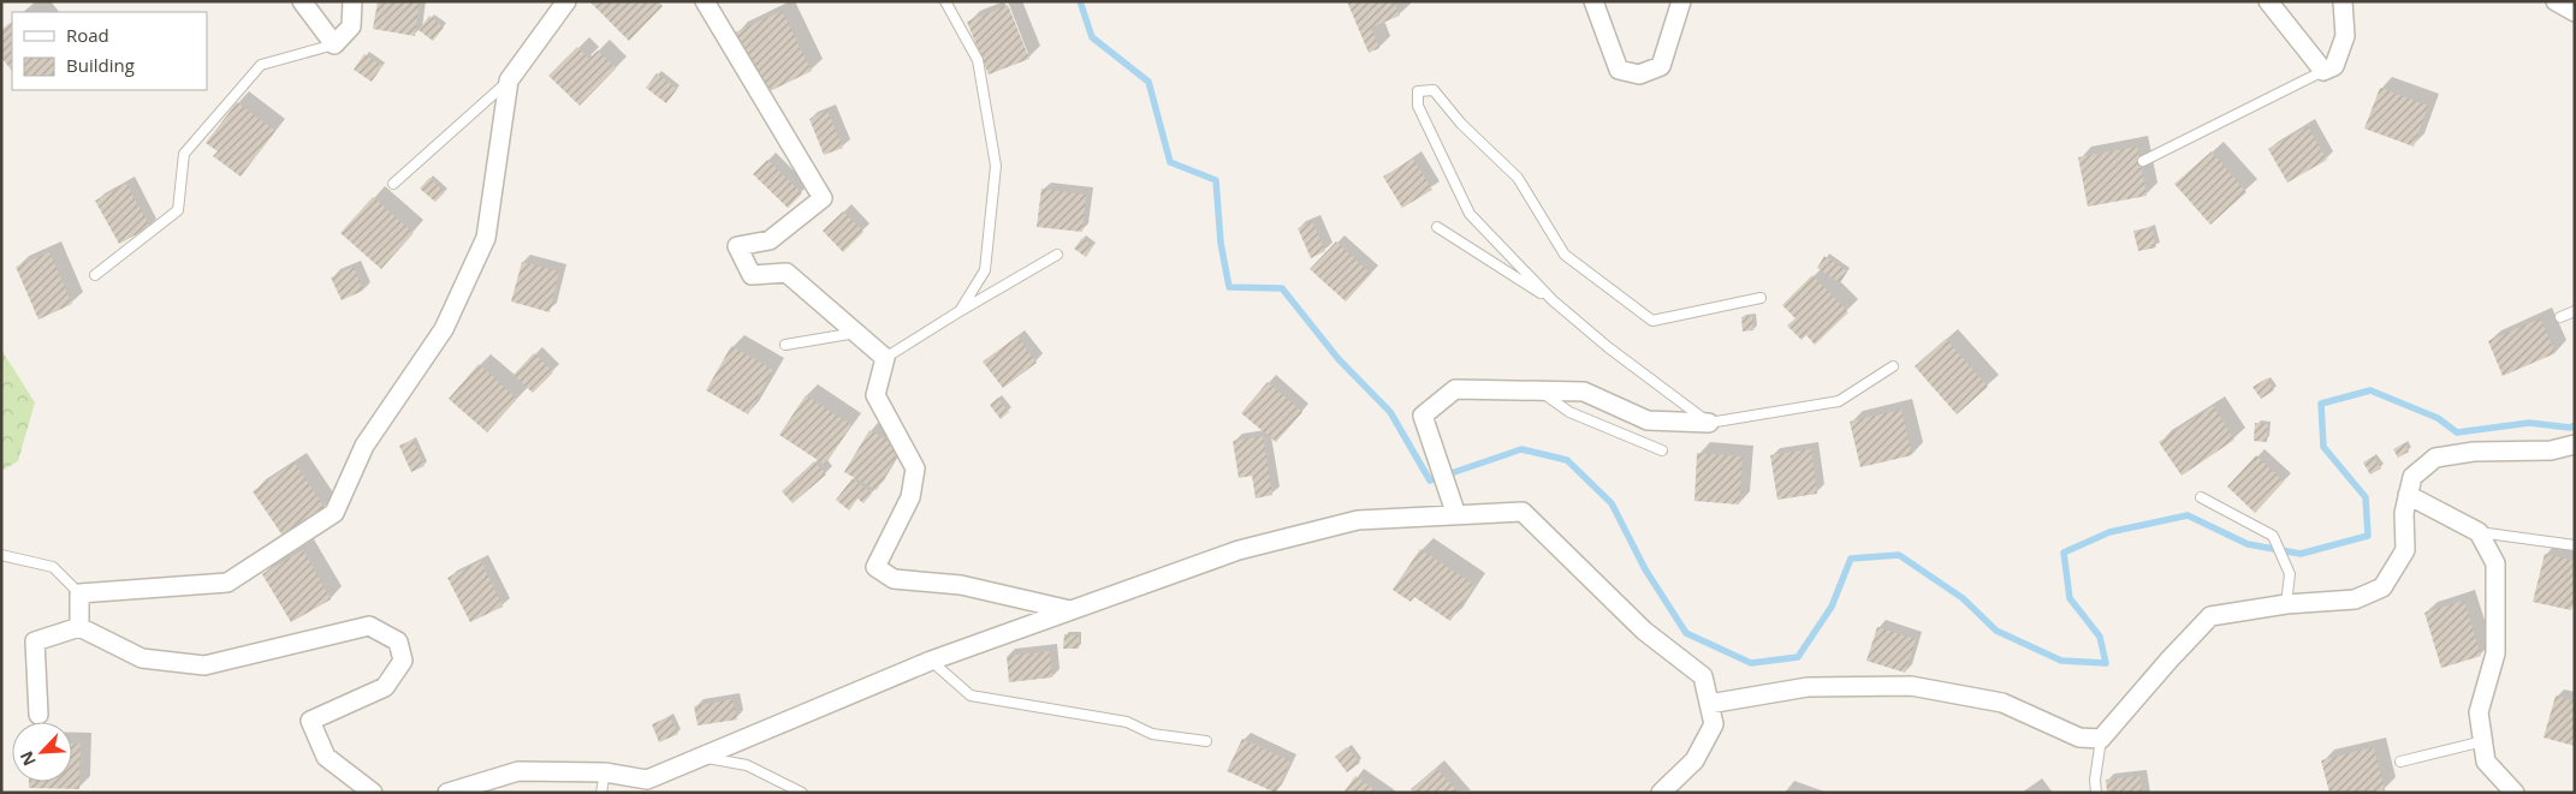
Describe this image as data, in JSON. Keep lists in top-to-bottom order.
{
  "legend": ["Road", "Building"],
  "north": "bottom left"
}
